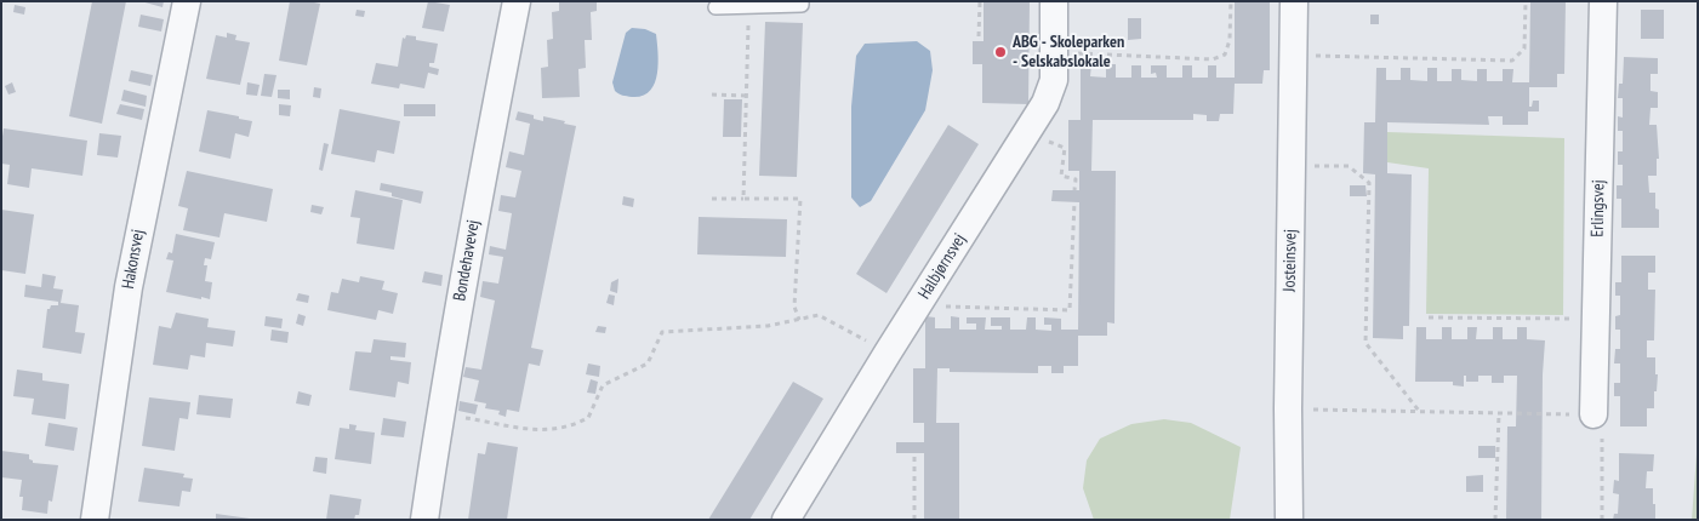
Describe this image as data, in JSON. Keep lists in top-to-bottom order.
{
  "streets": {
    "street": [
      "Erlingsvej",
      "Hakonsvej",
      "Bondehavevej",
      "Josteinsvej",
      "Halbjørnsvej"
    ]
  },
  "places": ["ABG - Skoleparken - Selskabslokale"]
}
